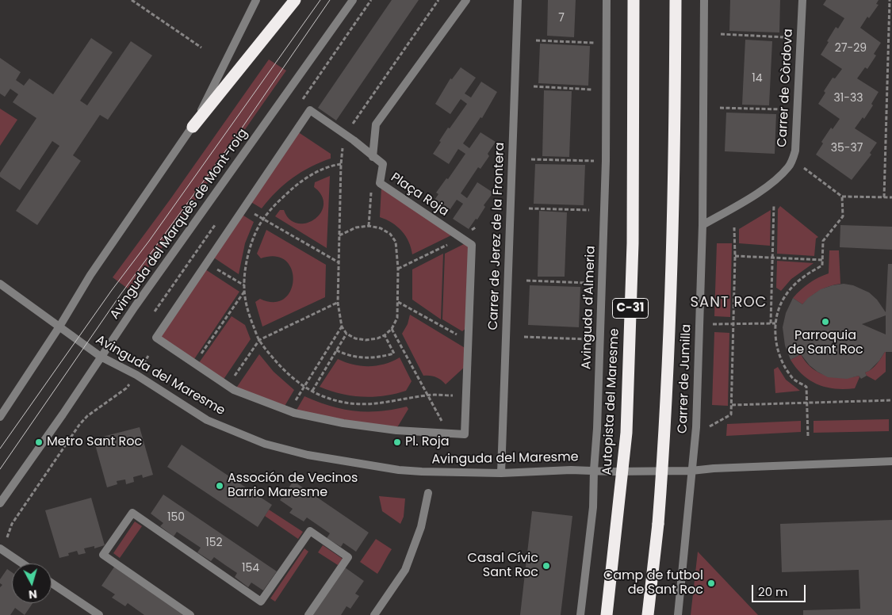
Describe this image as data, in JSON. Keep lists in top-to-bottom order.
{
  "streets": {
    "highway": ["C-31", "Autopista del Maresme"],
    "street": [
      "Carrer de Còrdova",
      "Plaça Roja",
      "Avinguda del Marquès de Mont-roig",
      "Carrer de Jerez de la Frontera",
      "Avinguda d'Almeria",
      "Avinguda del Maresme",
      "Carrer de Jumilla"
    ]
  },
  "crossings": [
    ["Carrer de Còrdova", "Carrer de Jumilla"],
    ["Avinguda del Marquès de Mont-roig", "Avinguda del Maresme"],
    ["Carrer de Jerez de la Frontera", "Avinguda del Maresme"],
    ["Avinguda d'Almeria", "Avinguda del Maresme"],
    ["Avinguda del Maresme", "Carrer de Jumilla"]
  ],
  "districts": ["SANT ROC"],
  "places": [
    "Parroquia de Sant Roc",
    "Metro Sant Roc",
    "Pl. Roja",
    "Associón de Vecinos Barrio Maresme",
    "Casal Cívic Sant Roc",
    "Camp de futbol de Sant Roc"
  ],
  "house_numbers": [
    "7",
    "27-29",
    "14",
    "31-33",
    "35-37",
    "150",
    "152",
    "154"
  ],
  "scale_bar": "20 m",
  "north": "bottom"
}
